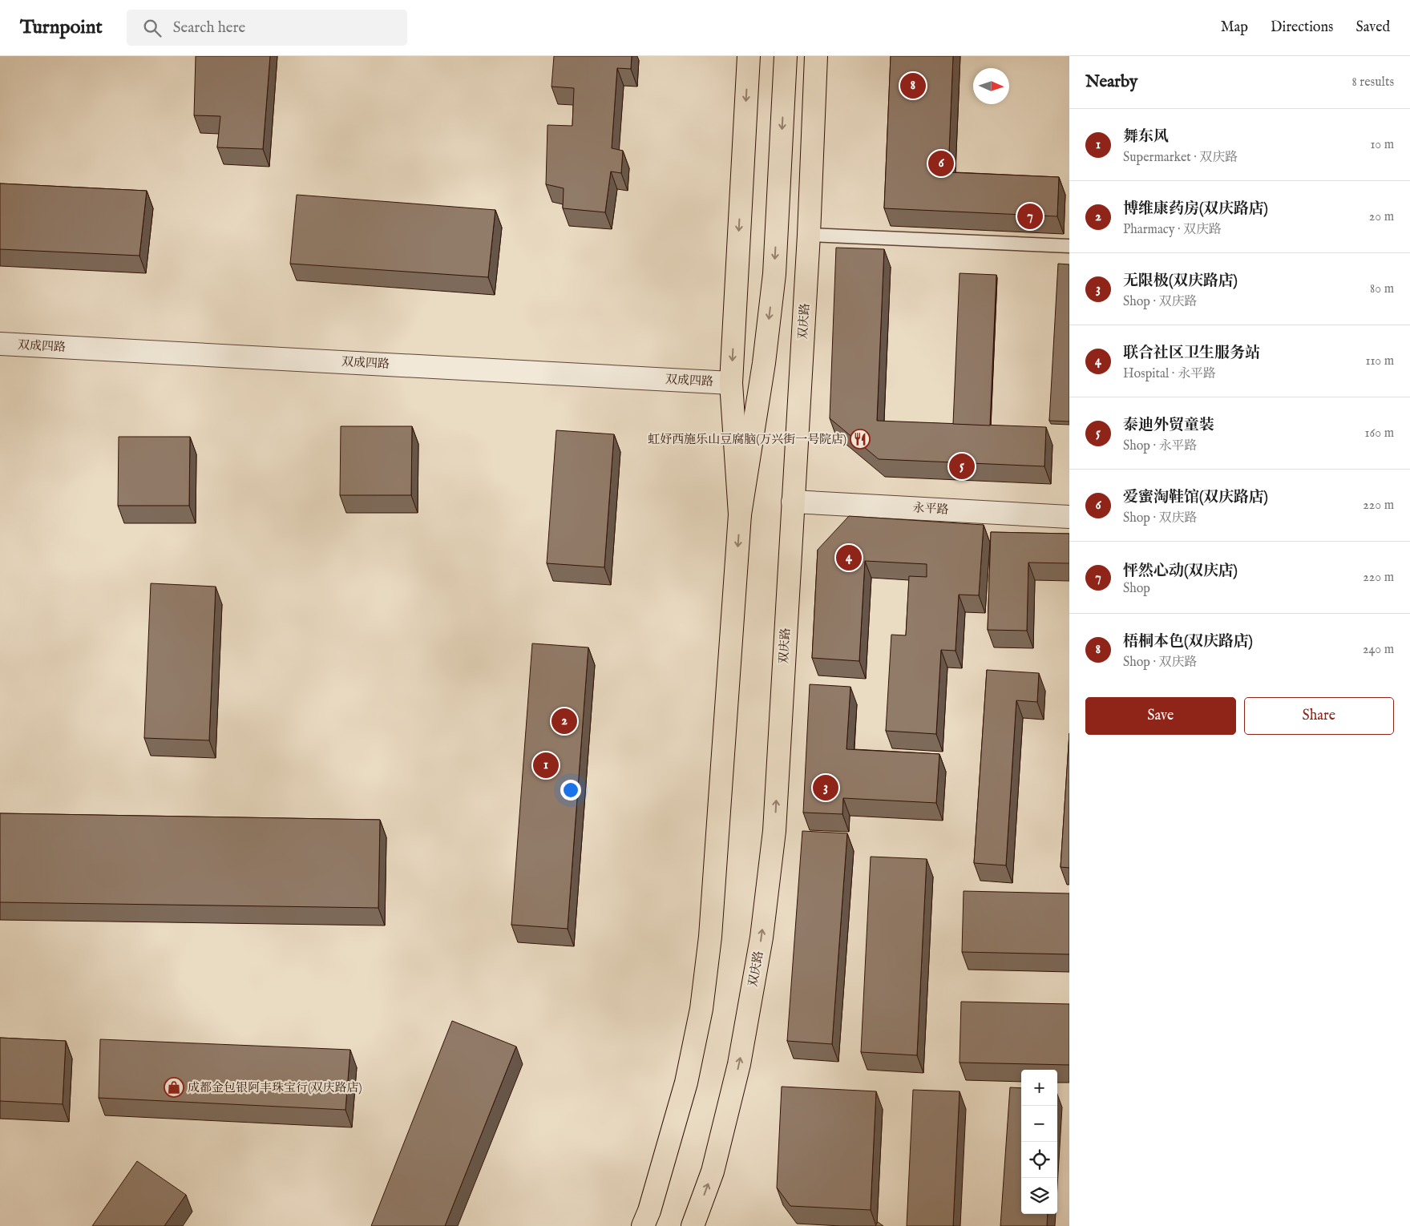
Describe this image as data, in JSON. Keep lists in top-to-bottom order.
{
  "streets": {
    "main road": ["双庆路"],
    "street": ["双成四路", "永平路"]
  },
  "crossings": [
    ["双庆路", "永平路"]
  ],
  "places": {
    "restaurant": ["虹妤西施乐山豆腐脑(万兴街一号院店)"],
    "shop": ["成都金包银阿丰珠宝行(双庆路店)"]
  },
  "north": "right",
  "page": {
    "header": "Turnpoint",
    "search": "Search here",
    "nav": ["Map", "Directions", "Saved"],
    "heading": ["Nearby", "8 results"],
    "pins": [
      "8",
      "6",
      "7",
      "5",
      "4",
      "2",
      "1",
      "3"
    ],
    "list": [
      {
        "mark": "1",
        "name": "舞东风",
        "note": "Supermarket · 双庆路",
        "value": "10 m"
      },
      {
        "mark": "2",
        "name": "博维康药房(双庆路店)",
        "note": "Pharmacy · 双庆路",
        "value": "20 m"
      },
      {
        "mark": "3",
        "name": "无限极(双庆路店)",
        "note": "Shop · 双庆路",
        "value": "80 m"
      },
      {
        "mark": "4",
        "name": "联合社区卫生服务站",
        "note": "Hospital · 永平路",
        "value": "110 m"
      },
      {
        "mark": "5",
        "name": "泰迪外贸童装",
        "note": "Shop · 永平路",
        "value": "160 m"
      },
      {
        "mark": "6",
        "name": "爱蜜淘鞋馆(双庆路店)",
        "note": "Shop · 双庆路",
        "value": "220 m"
      },
      {
        "mark": "7",
        "name": "怦然心动(双庆店)",
        "note": "Shop",
        "value": "220 m"
      },
      {
        "mark": "8",
        "name": "梧桐本色(双庆路店)",
        "note": "Shop · 双庆路",
        "value": "240 m"
      }
    ],
    "buttons": ["Save", "Share"],
    "map_buttons": ["+", "−"]
  }
}
